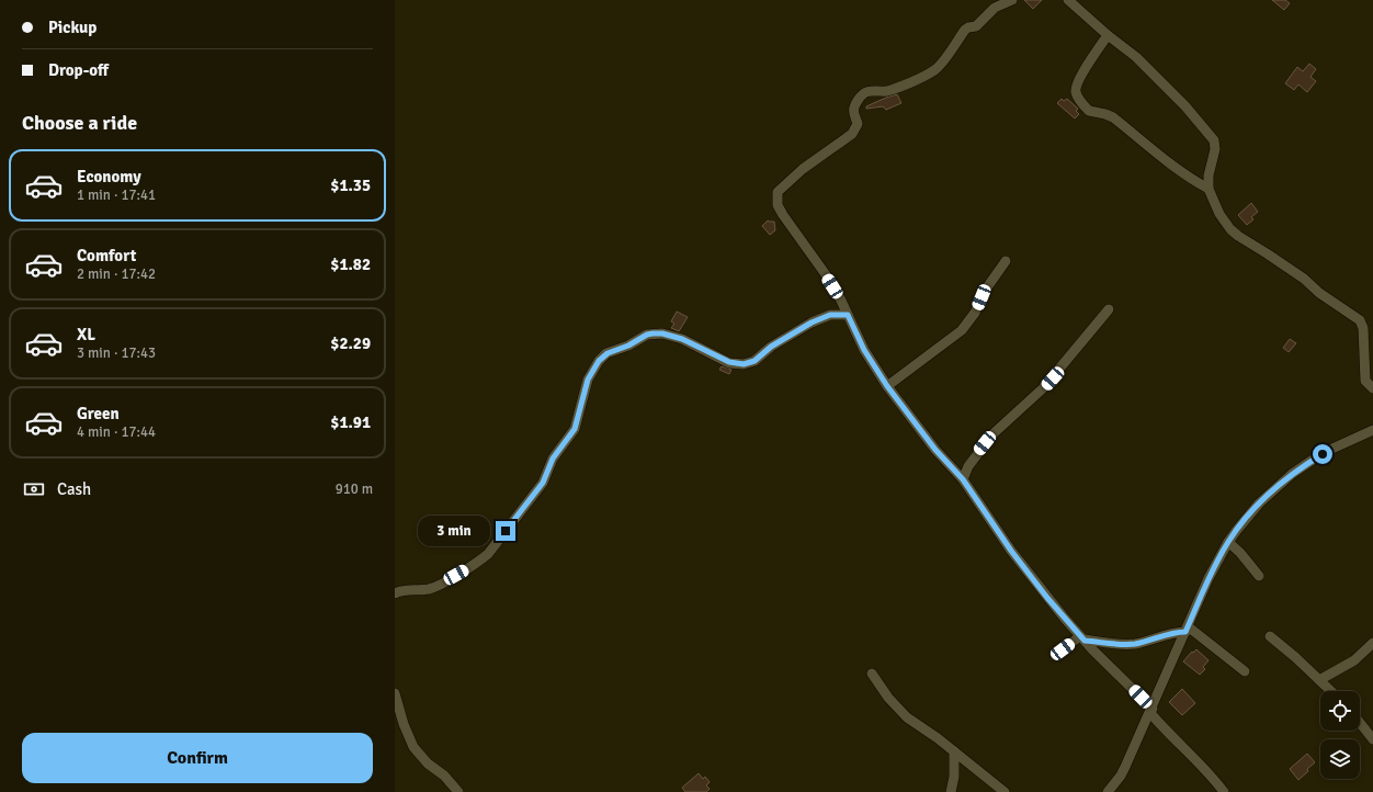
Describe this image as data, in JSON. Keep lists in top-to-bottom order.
{
  "page": {
    "banner": ["Pickup", "Drop-off"],
    "heading": "Choose a ride",
    "list": [
      {
        "name": "Economy",
        "note": "1 min · 17:41",
        "value": "$1.35"
      },
      {
        "name": "Comfort",
        "note": "2 min · 17:42",
        "value": "$1.82"
      },
      {
        "name": "XL",
        "note": "3 min · 17:43",
        "value": "$2.29"
      },
      {
        "name": "Green",
        "note": "4 min · 17:44",
        "value": "$1.91"
      }
    ],
    "pay": ["Cash", "910 m"],
    "bubble": "3 min",
    "buttons": "Confirm"
  }
}
